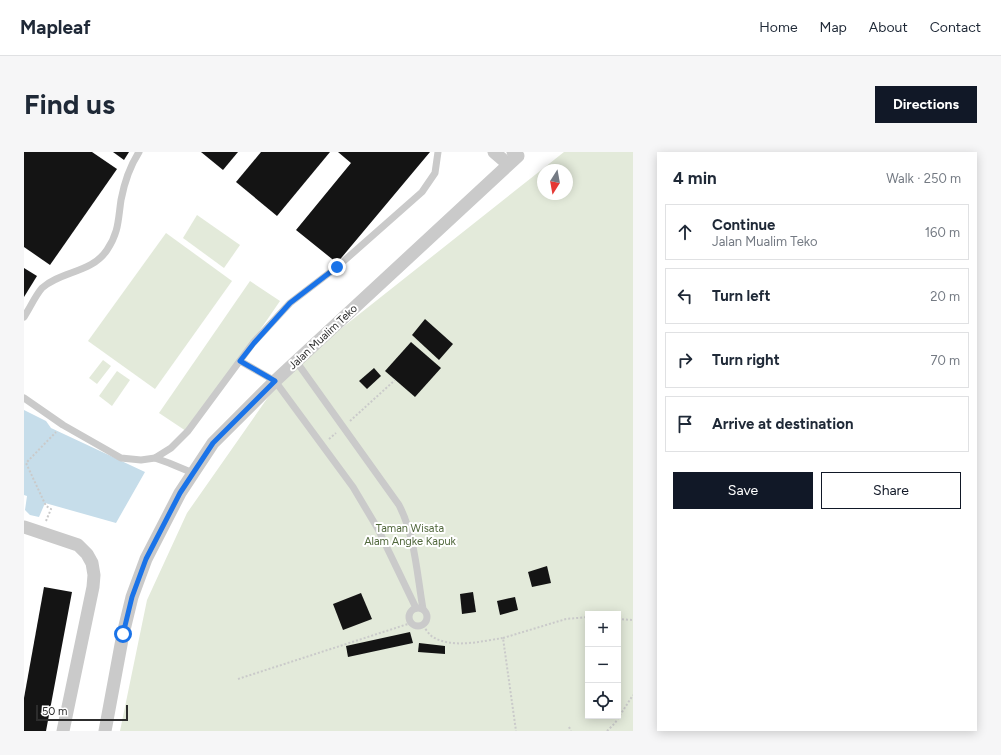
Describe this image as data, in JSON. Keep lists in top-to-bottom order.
{
  "streets": {
    "street": ["Jalan Mualim Teko"]
  },
  "parks": ["Taman Wisata Alam Angke Kapuk"],
  "scale_bar": "50 m",
  "north": "bottom",
  "page": {
    "header": "Mapleaf",
    "nav": [
      "Home",
      "Map",
      "About",
      "Contact"
    ],
    "buttons": [
      "Directions",
      ["Save", "Share"]
    ],
    "title": "Find us",
    "heading": ["4 min", "Walk · 250 m"],
    "list": [
      ["Continue", "Jalan Mualim Teko", "160 m"],
      ["Turn left", "20 m"],
      ["Turn right", "70 m"],
      "Arrive at destination"
    ],
    "map_buttons": ["+", "−"],
    "scale": "50 m"
  }
}
